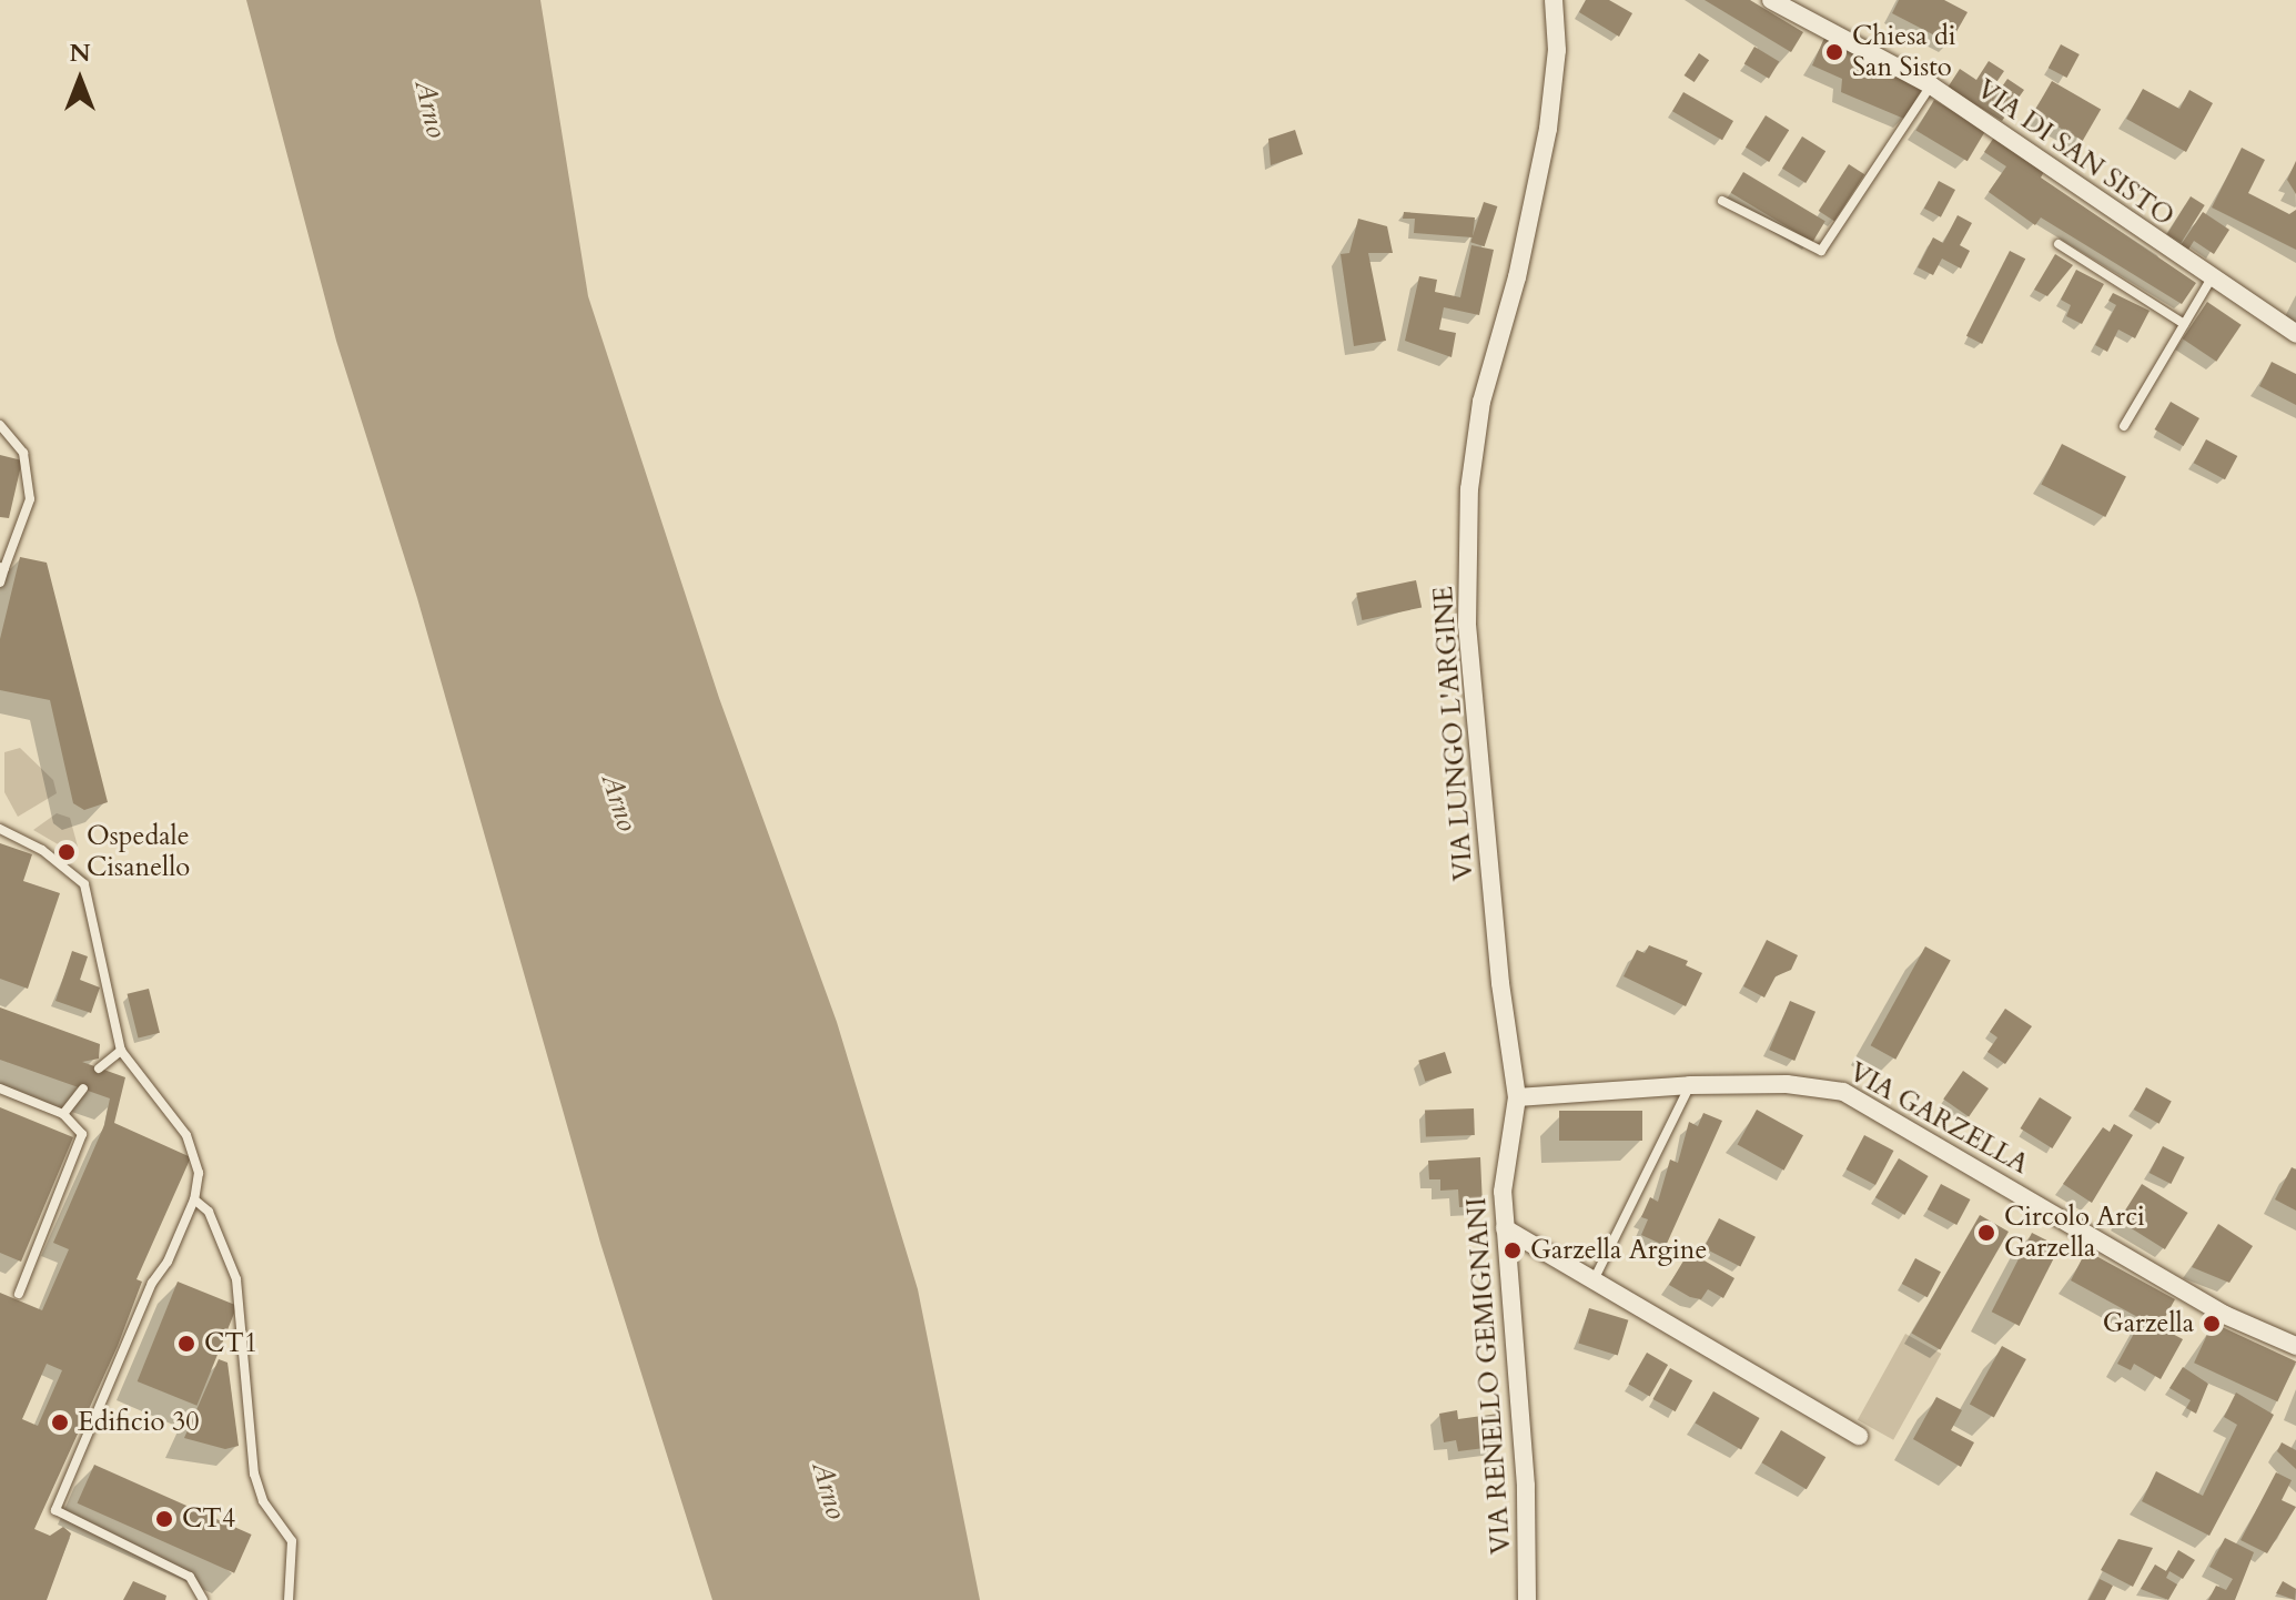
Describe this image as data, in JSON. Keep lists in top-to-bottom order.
{
  "streets": {
    "street": [
      "VIA DI SAN SISTO",
      "VIA LUNGO L'ARGINE",
      "VIA GARZELLA",
      "VIA RENELLO GEMIGNANI"
    ]
  },
  "crossings": [
    ["VIA LUNGO L'ARGINE", "VIA GARZELLA"],
    ["VIA LUNGO L'ARGINE", "VIA RENELLO GEMIGNANI"],
    ["VIA GARZELLA", "VIA RENELLO GEMIGNANI"]
  ],
  "water": ["Arno"],
  "places": [
    "Chiesa di San Sisto",
    "Ospedale Cisanello",
    "Circolo Arci Garzella",
    "Garzella Argine",
    "Garzella",
    "CT1",
    "Edificio 30",
    "CT4"
  ],
  "north": "top"
}
